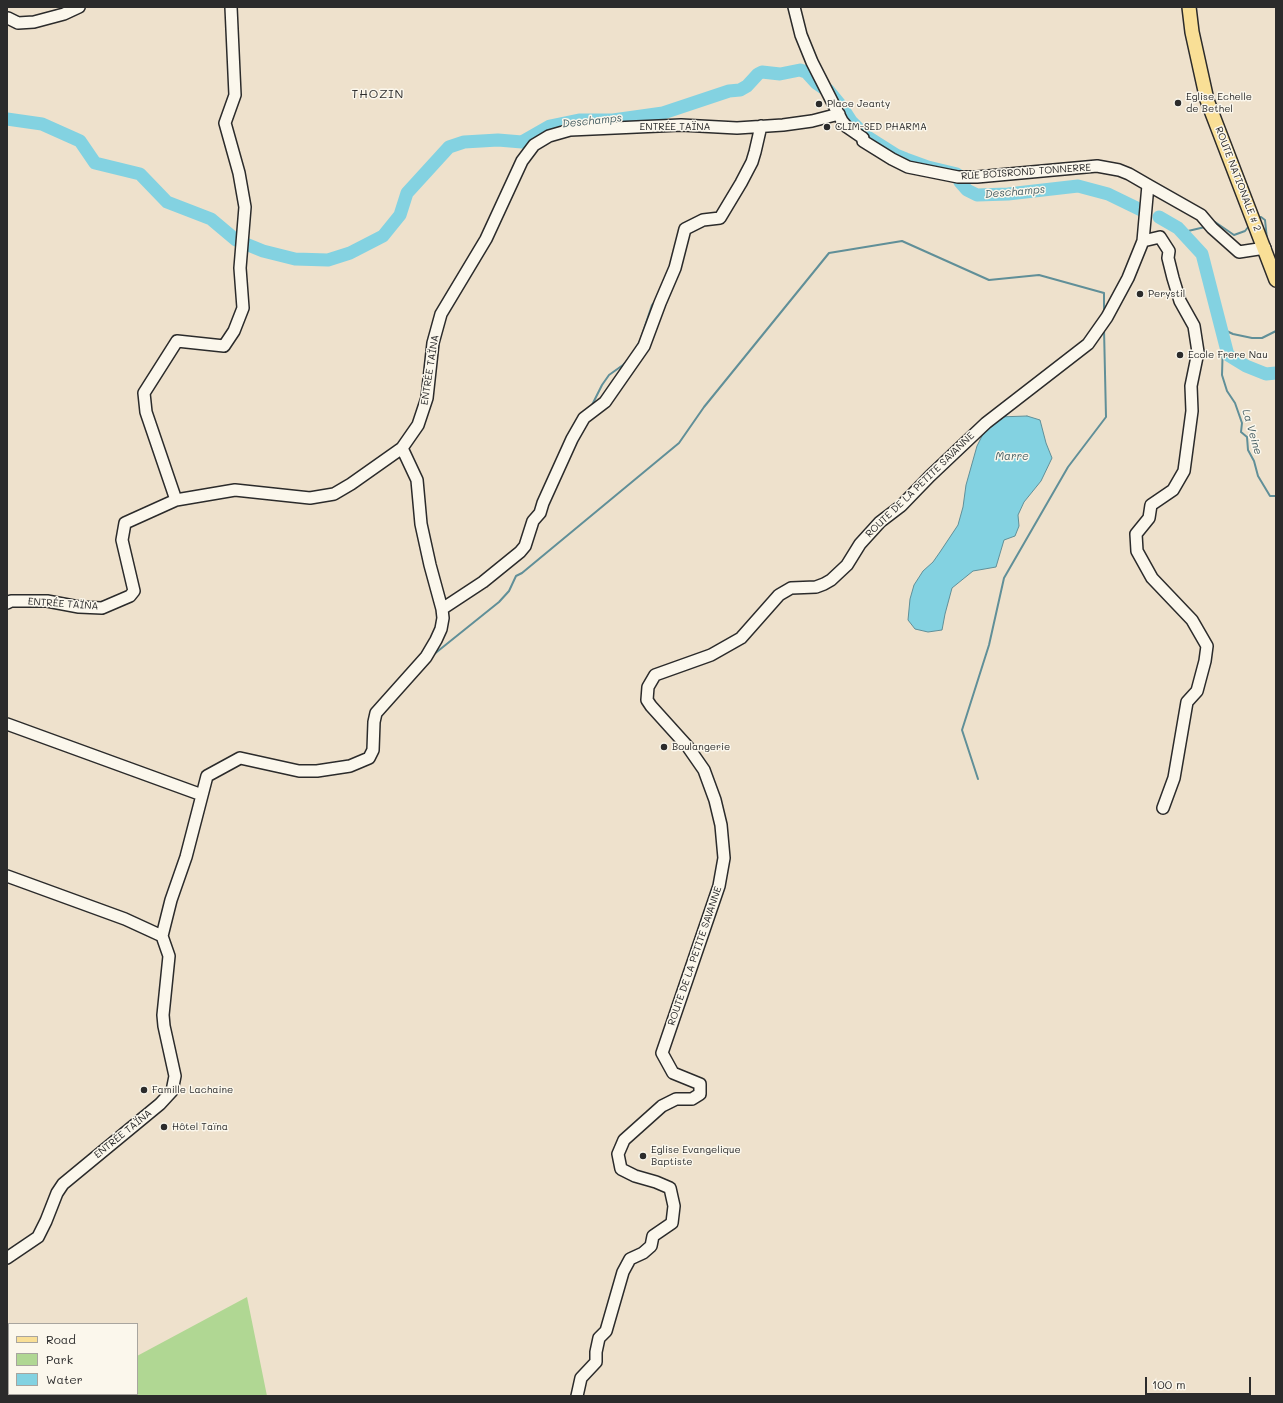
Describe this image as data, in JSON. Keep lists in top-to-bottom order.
{
  "streets": {
    "main road": ["ROUTE NATIONALE # 2"],
    "street": ["ENTRÉE TAÏNA", "RUE BOISROND TONNERRE", "ROUTE DE LA PETITE SAVANNE"]
  },
  "crossings": [
    ["ENTRÉE TAÏNA", "RUE BOISROND TONNERRE"],
    ["RUE BOISROND TONNERRE", "ROUTE NATIONALE # 2"],
    ["RUE BOISROND TONNERRE", "ROUTE DE LA PETITE SAVANNE"]
  ],
  "districts": ["THOZIN"],
  "water": ["Deschamps", "La Veine", "Marre"],
  "places": [
    "Eglise Echelle de Bethel",
    "Place Jeanty",
    "CLIM-SED PHARMA",
    "Perystil",
    "Ecole Frere Nau",
    "Boulangerie",
    "Famille Lachaine",
    "Hôtel Taïna",
    "Eglise Evangelique Baptiste"
  ],
  "legend": ["Road", "Park", "Water"],
  "scale_bar": "100 m"
}
